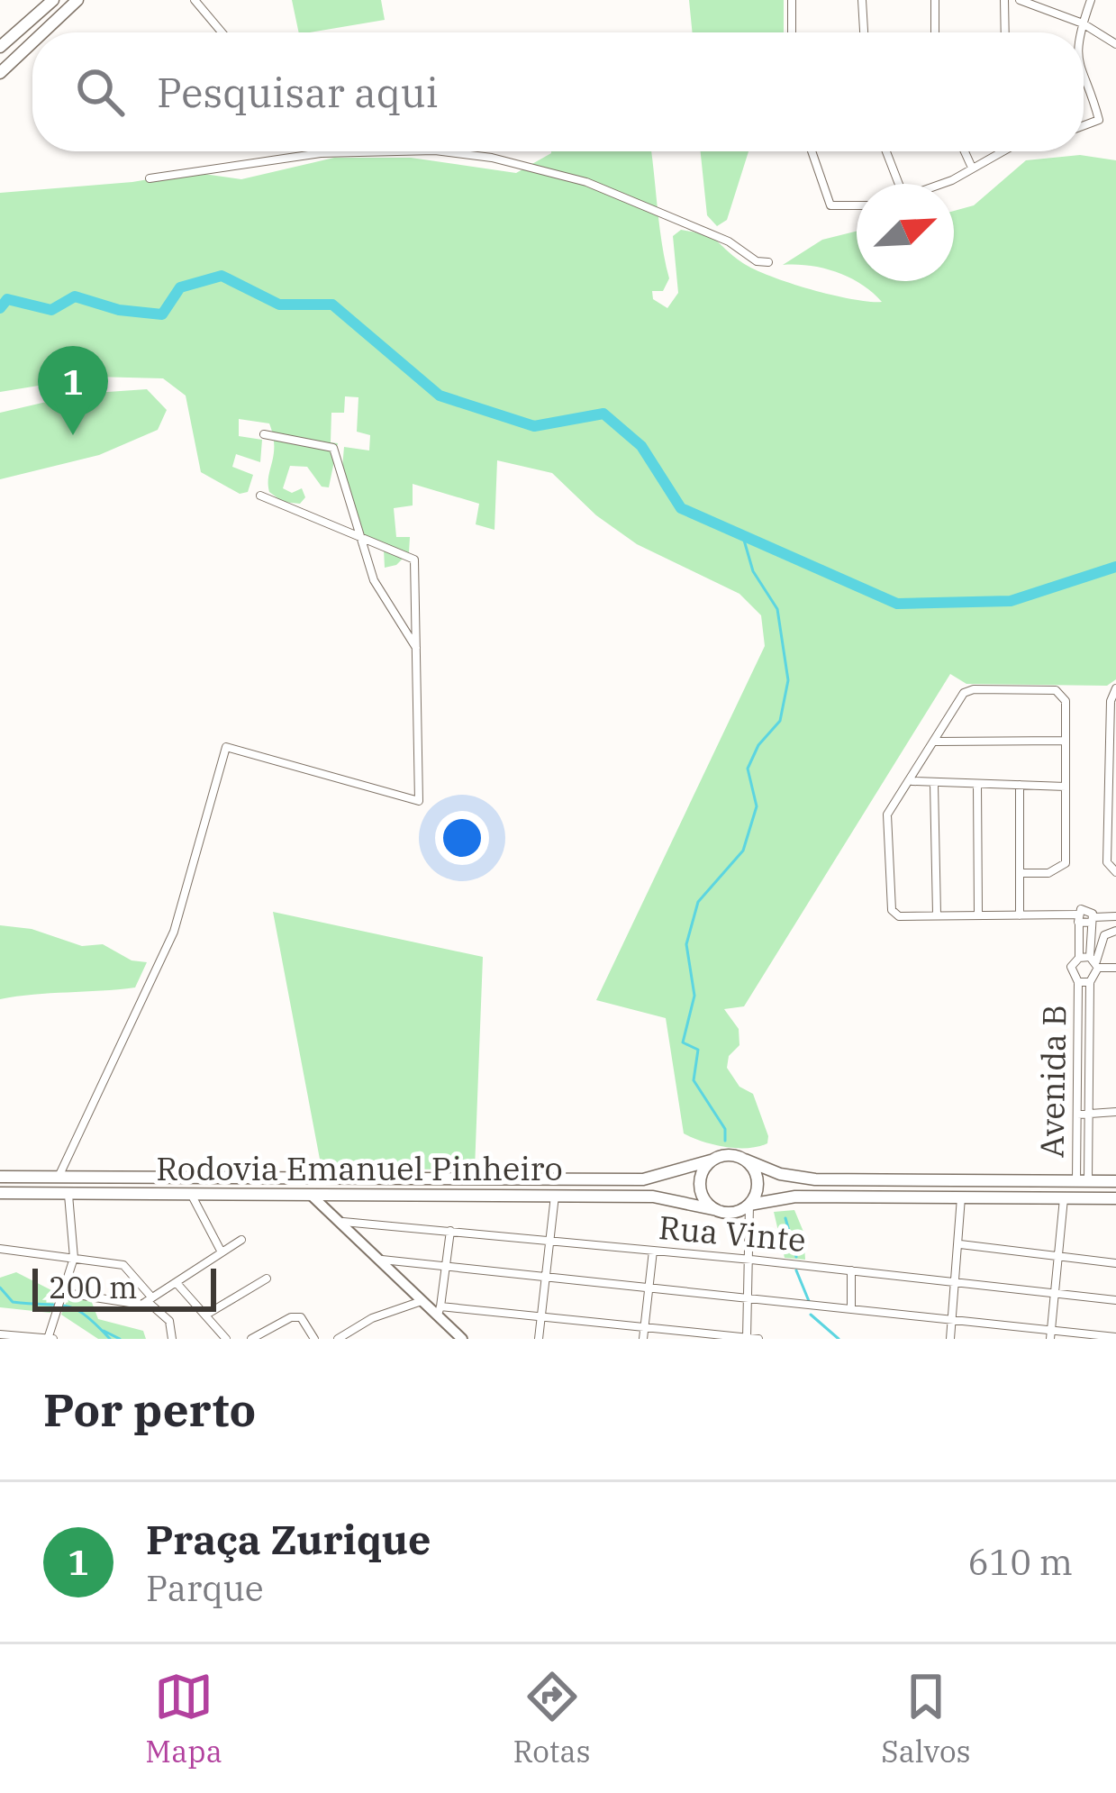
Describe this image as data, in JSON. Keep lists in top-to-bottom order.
{
  "streets": {
    "main road": ["Rodovia Emanuel Pinheiro"],
    "street": ["Avenida B", "Rua Vinte"]
  },
  "scale_bar": "200 m",
  "north": "top right",
  "page": {
    "search": "Pesquisar aqui",
    "pins": "1",
    "scale": "200 m",
    "heading": "Por perto",
    "list": [
      {
        "mark": "1",
        "name": "Praça Zurique",
        "note": "Parque",
        "value": "610 m"
      }
    ],
    "nav": ["Mapa", "Rotas", "Salvos"]
  }
}
